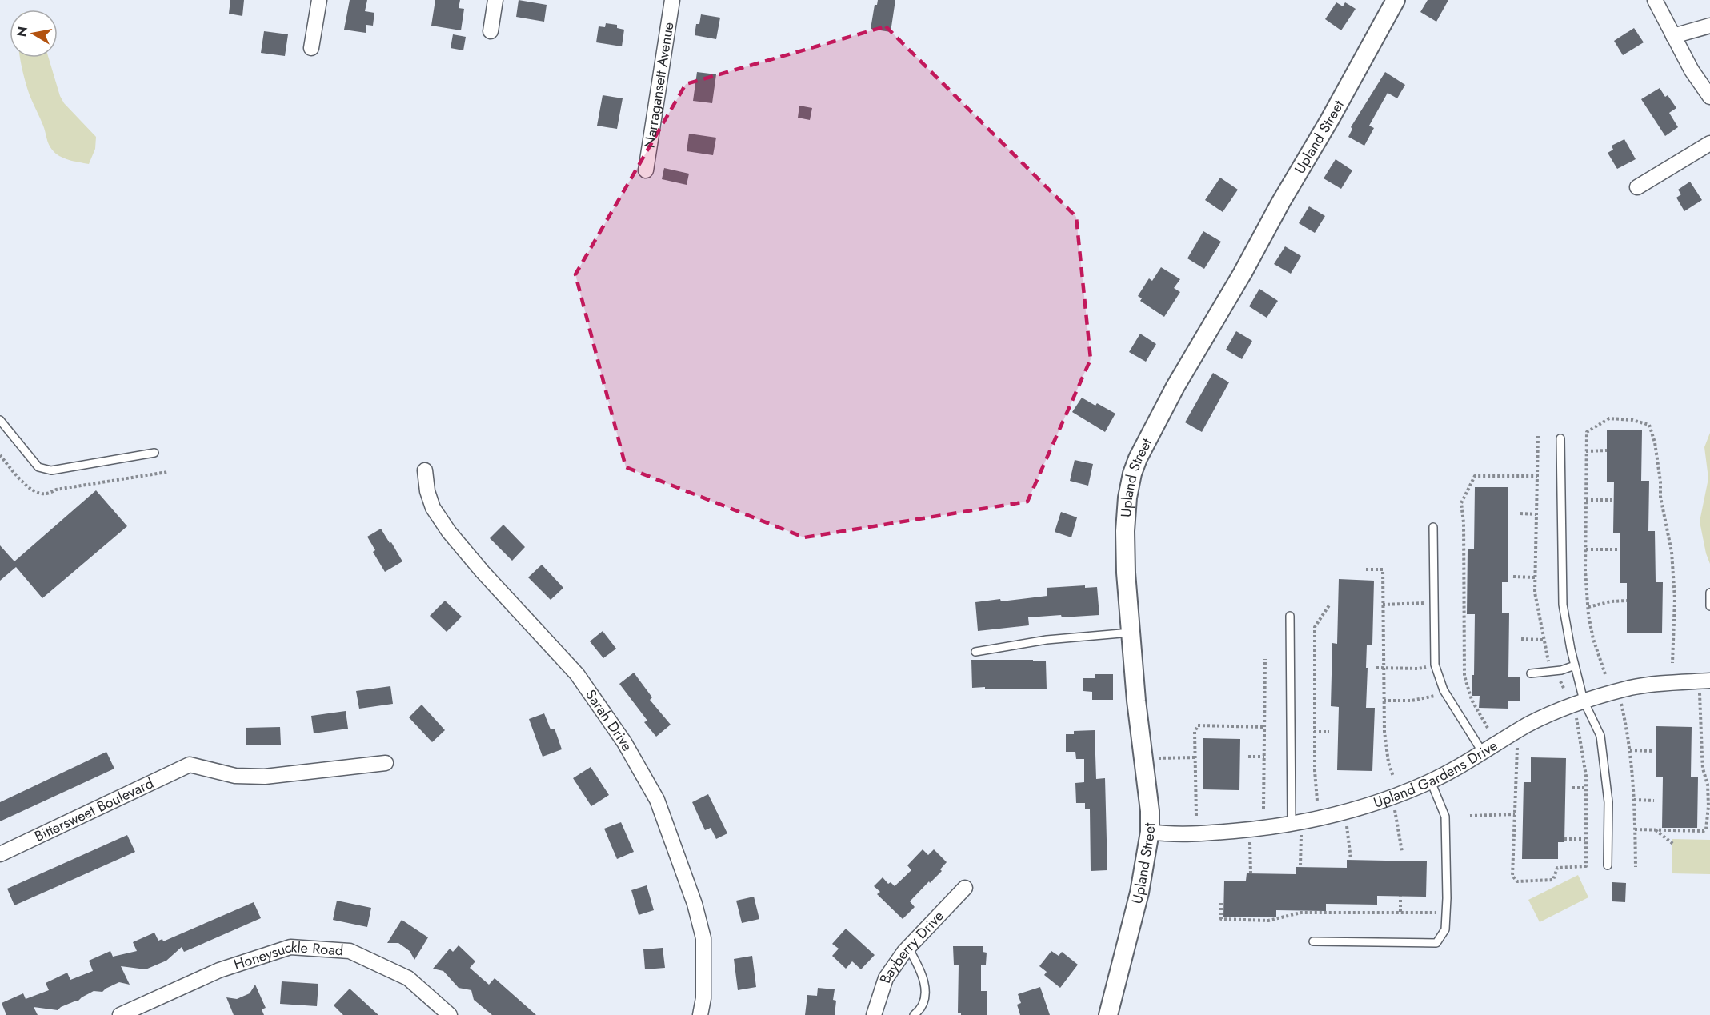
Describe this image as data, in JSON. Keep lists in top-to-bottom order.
{
  "streets": {
    "street": [
      "Narragansett Avenue",
      "Upland Street",
      "Sarah Drive",
      "Upland Gardens Drive",
      "Bittersweet Boulevard",
      "Bayberry Drive",
      "Honeysuckle Road"
    ]
  },
  "crossings": [
    ["Upland Street", "Upland Gardens Drive"]
  ],
  "north": "left"
}
